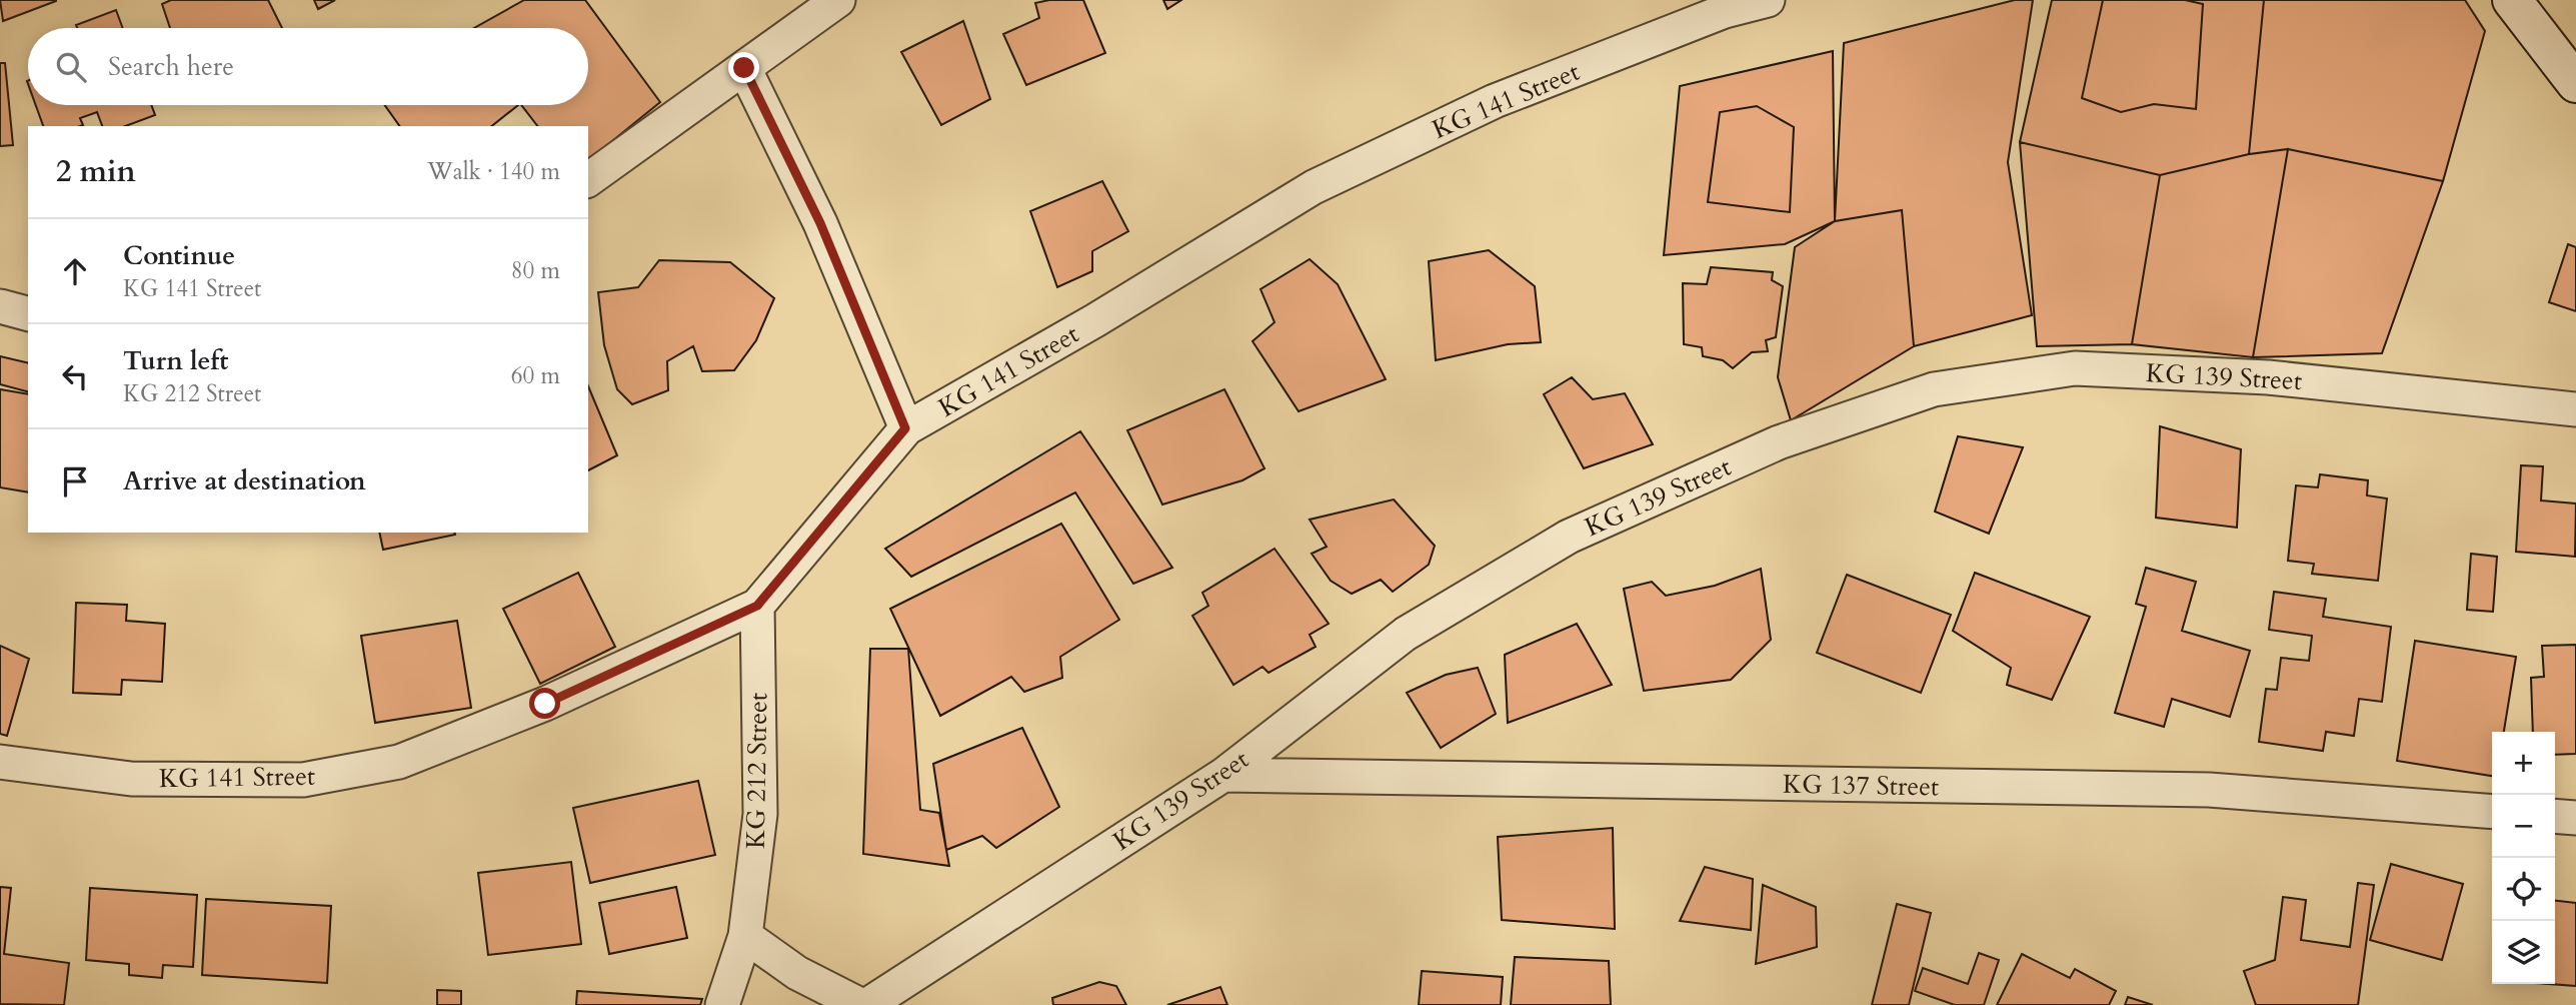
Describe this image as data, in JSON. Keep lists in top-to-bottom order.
{
  "streets": {
    "street": [
      "KG 141 Street",
      "KG 139 Street",
      "KG 212 Street",
      "KG 137 Street"
    ]
  },
  "crossings": [
    ["KG 141 Street", "KG 212 Street"],
    ["KG 139 Street", "KG 137 Street"]
  ],
  "page": {
    "search": "Search here",
    "heading": ["2 min", "Walk · 140 m"],
    "list": [
      ["Continue", "KG 141 Street", "80 m"],
      ["Turn left", "KG 212 Street", "60 m"],
      "Arrive at destination"
    ],
    "map_buttons": ["+", "−"]
  }
}
